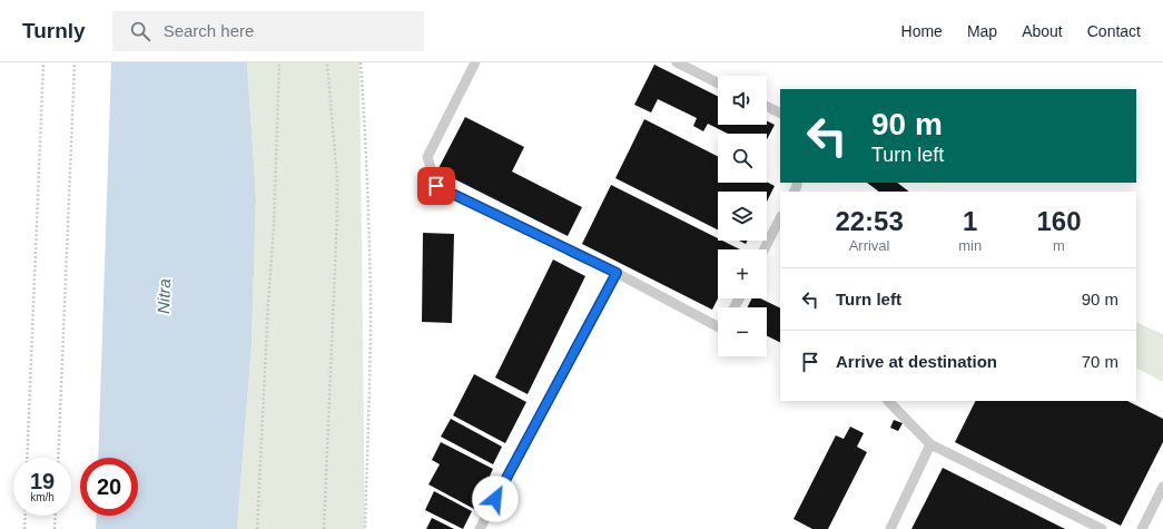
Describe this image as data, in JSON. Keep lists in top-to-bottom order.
{
  "water": ["Nitra"],
  "page": {
    "header": "Turnly",
    "search": "Search here",
    "nav": [
      "Home",
      "Map",
      "About",
      "Contact"
    ],
    "map_buttons": ["+", "−"],
    "turn": ["90 m", "Turn left"],
    "eta": [
      "22:53",
      "Arrival",
      "1",
      "min",
      "160",
      "m"
    ],
    "list": [
      {
        "name": "Turn left",
        "value": "90 m"
      },
      {
        "name": "Arrive at destination",
        "value": "70 m"
      }
    ],
    "speed": "19 km/h",
    "limit": "20"
  }
}
